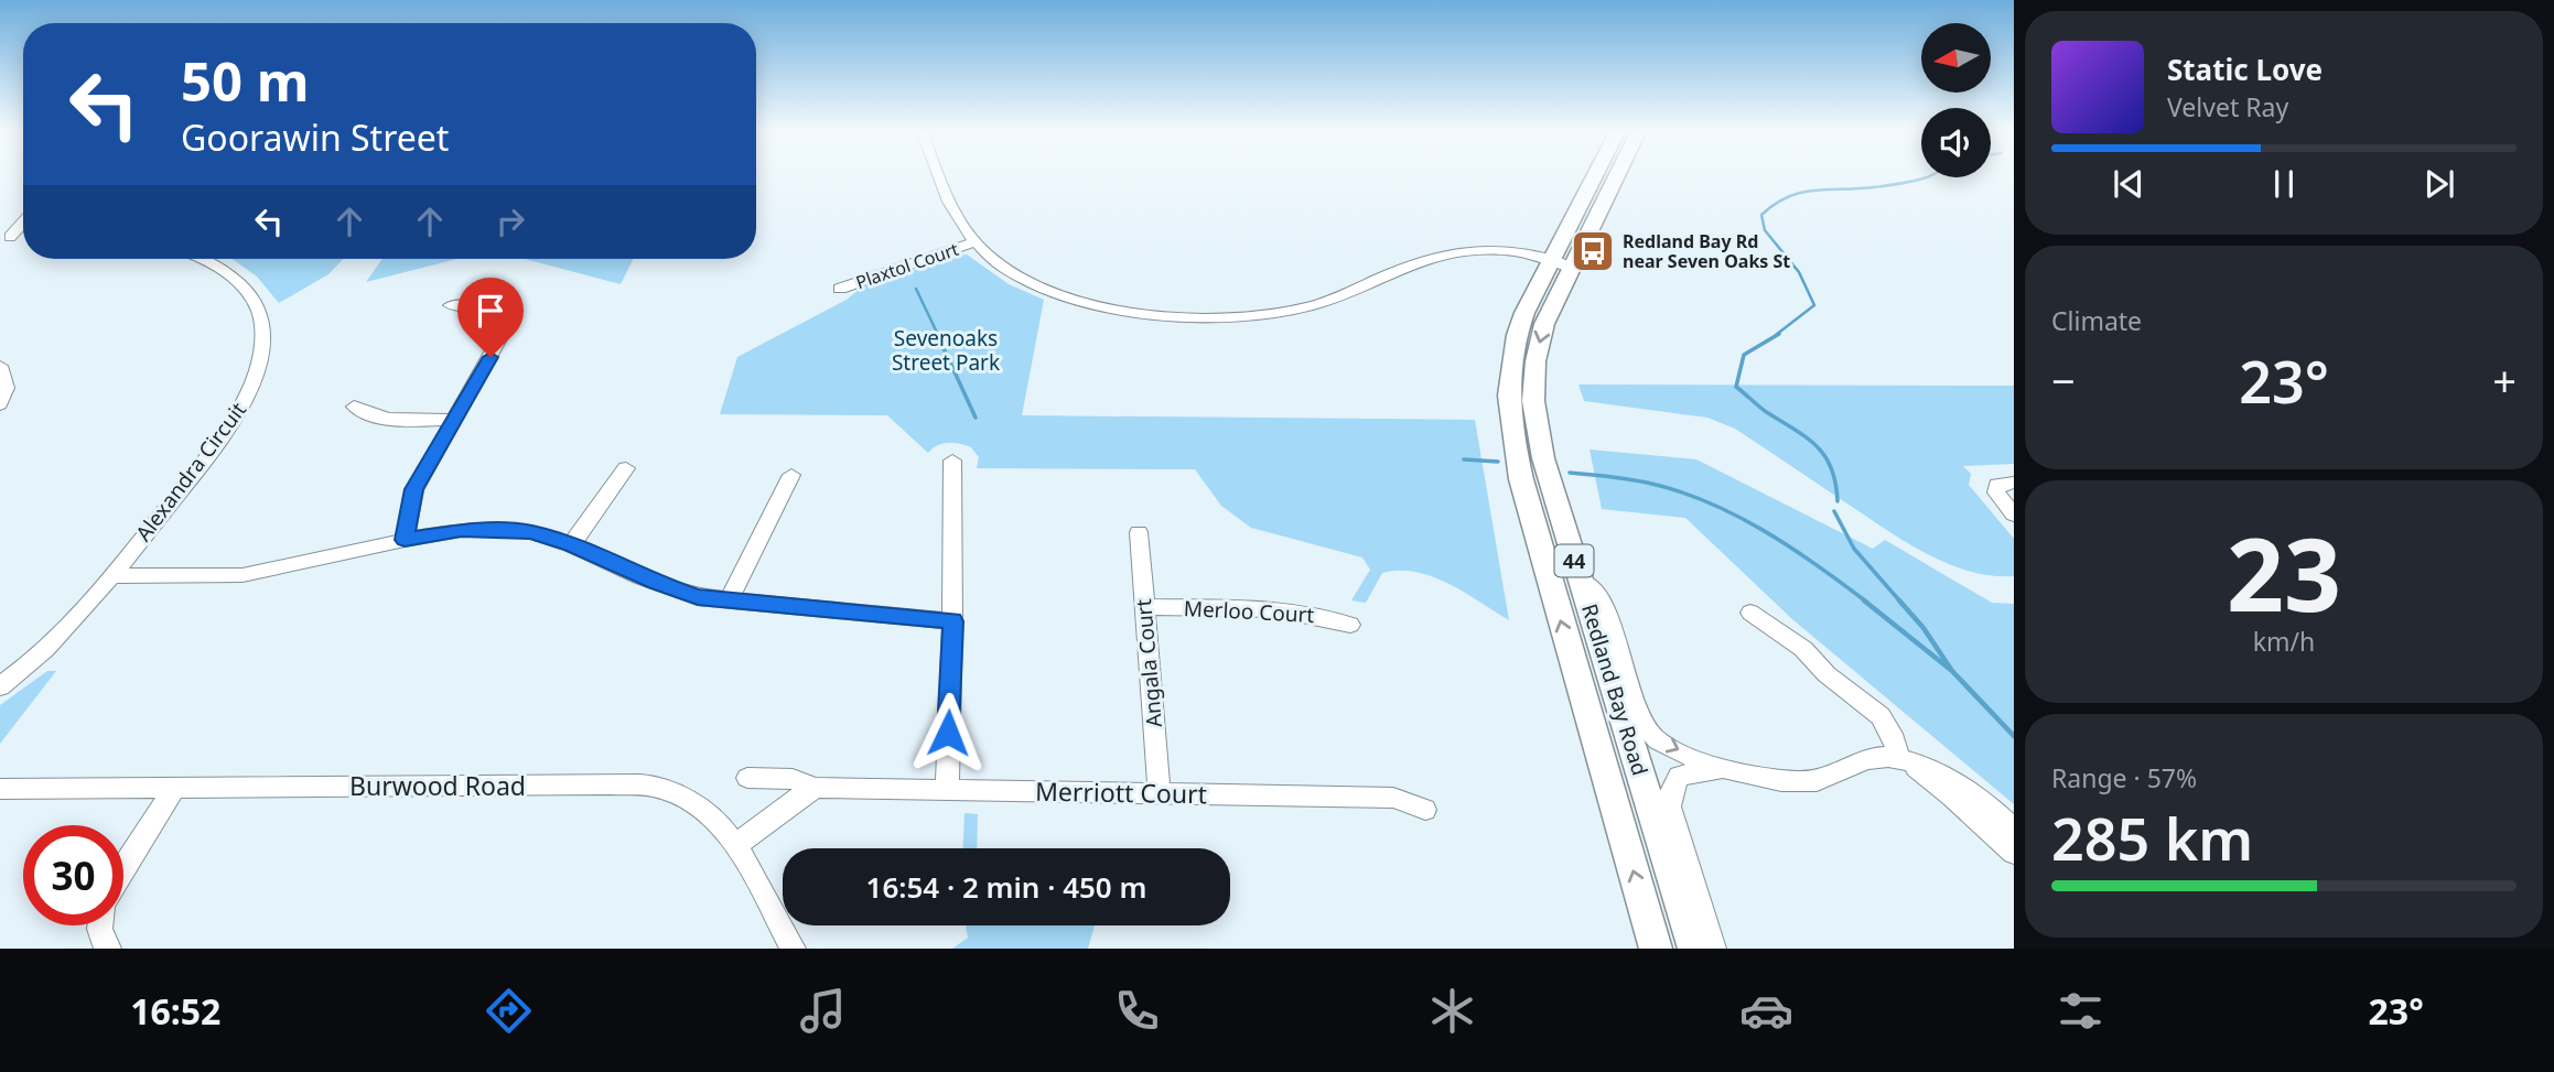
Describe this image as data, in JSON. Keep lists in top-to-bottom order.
{
  "streets": {
    "main road": ["44", "Redland Bay Road"],
    "street": [
      "Plaxtol Court",
      "Alexandra Circuit",
      "Merloo Court",
      "Angala Court",
      "Burwood Road",
      "Merriott Court"
    ]
  },
  "crossings": [
    ["Merloo Court", "Angala Court"],
    ["Angala Court", "Merriott Court"]
  ],
  "parks": ["Sevenoaks Street Park"],
  "places": {
    "bus stop": ["Redland Bay Rd near Seven Oaks St"]
  },
  "north": "left",
  "page": {
    "turn": ["50 m", "Goorawin Street"],
    "song": ["Static Love", "Velvet Ray"],
    "tile": [
      "Climate",
      ["23", "km/h"],
      ["Range · 57%", "285 km"]
    ],
    "heat": ["−", "23°", "+"],
    "limit": "30",
    "trip": "16:54 · 2 min · 450 m",
    "tabs": ["16:52", "23°"]
  }
}
